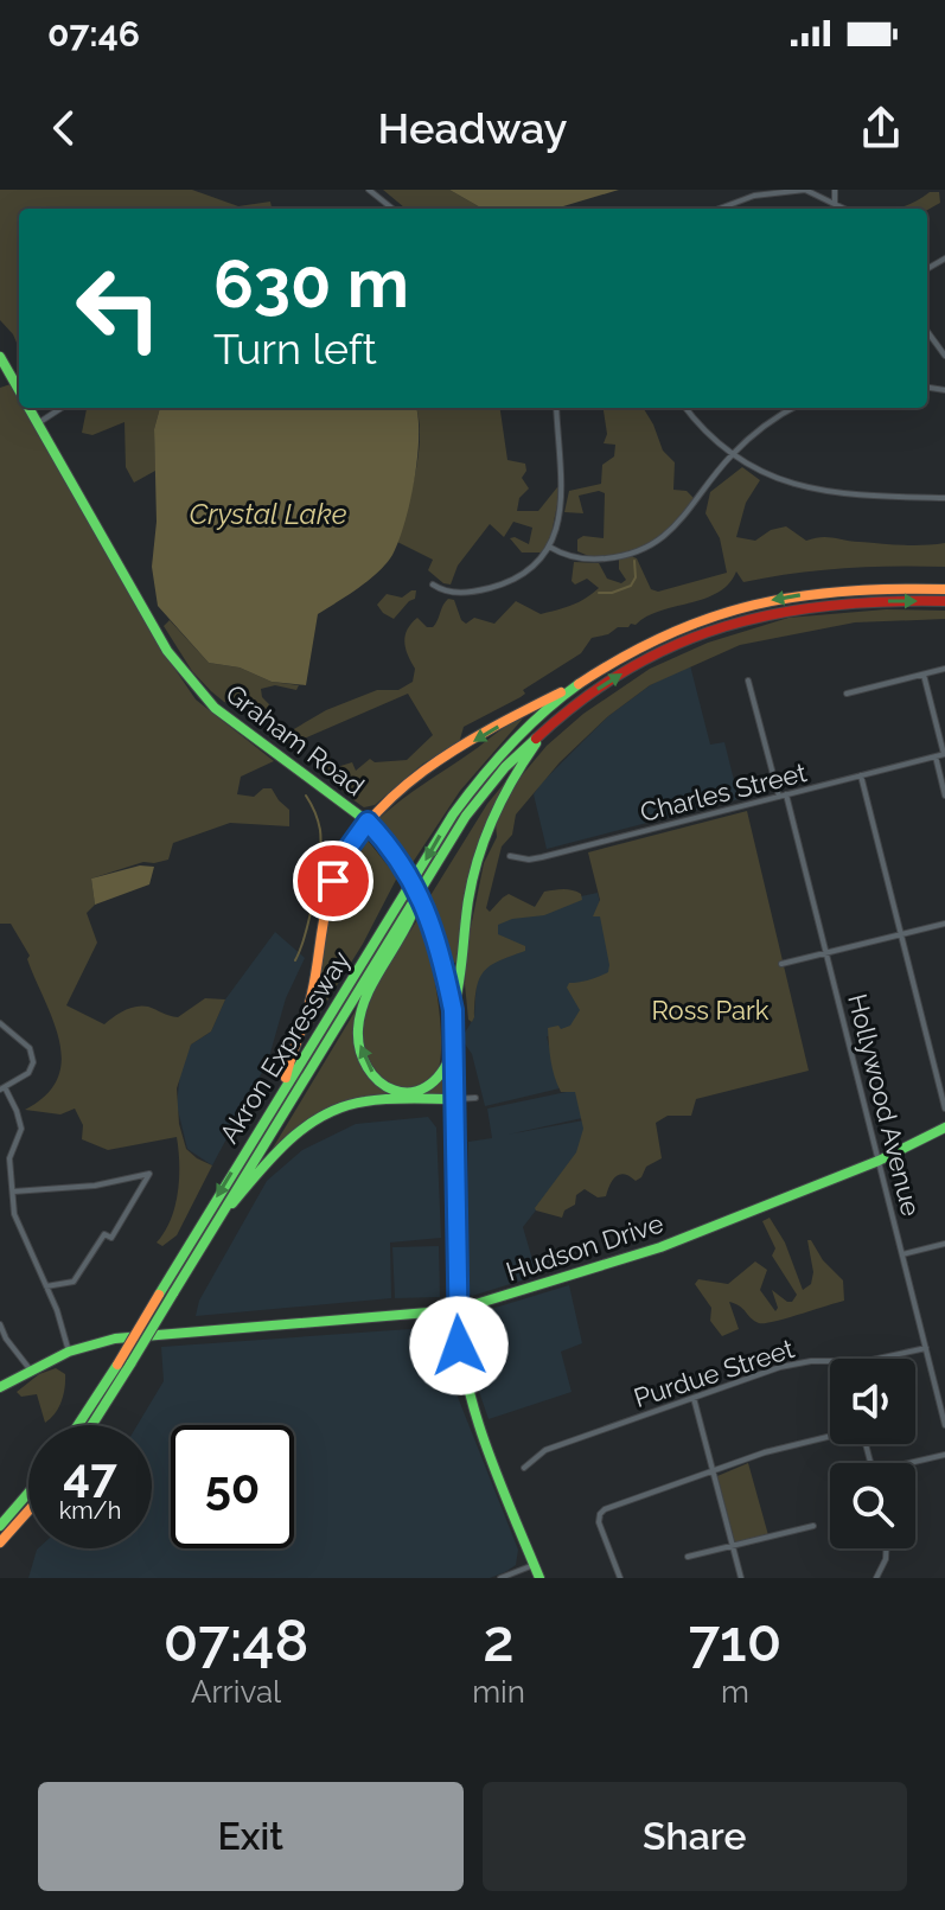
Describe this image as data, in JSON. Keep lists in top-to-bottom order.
{
  "streets": {
    "main road": ["Graham Road", "Akron Expressway", "Hudson Drive"],
    "street": ["Charles Street", "Hollywood Avenue", "Purdue Street"]
  },
  "crossings": [
    ["Graham Road", "Hudson Drive"],
    ["Charles Street", "Hollywood Avenue"],
    ["Hollywood Avenue", "Hudson Drive"],
    ["Hollywood Avenue", "Purdue Street"]
  ],
  "water": ["Crystal Lake"],
  "parks": ["Ross Park"],
  "page": {
    "status": "07:46",
    "header": "Headway",
    "turn": ["630 m", "Turn left"],
    "speed": "47 km/h",
    "limit": "50",
    "eta": [
      "07:48",
      "Arrival",
      "2",
      "min",
      "710",
      "m"
    ],
    "buttons": ["Exit", "Share"]
  }
}
